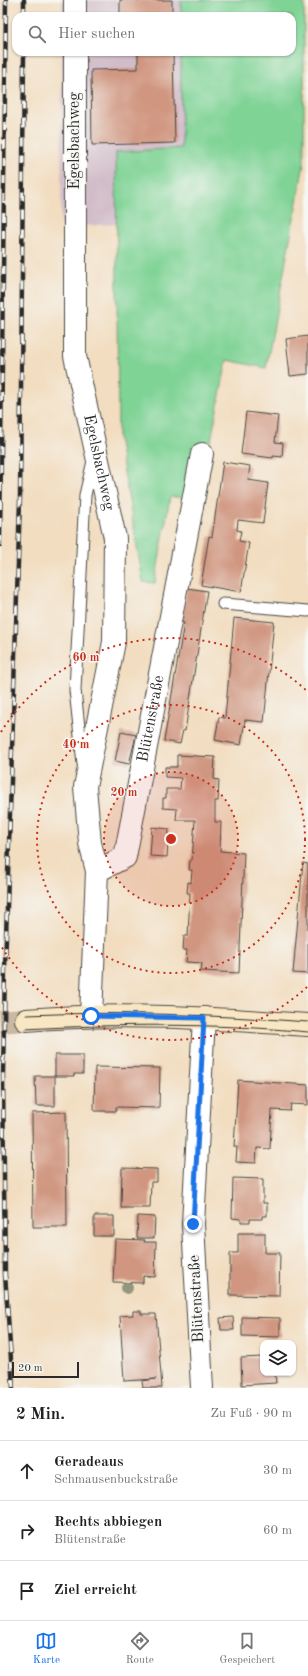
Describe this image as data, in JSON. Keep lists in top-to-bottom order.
{
  "streets": {
    "street": ["Egelsbachweg", "Blütenstraße"]
  },
  "crossings": [
    ["Egelsbachweg", "Blütenstraße"]
  ],
  "scale_bar": "20 m",
  "page": {
    "search": "Hier suchen",
    "scale": "20 m",
    "heading": ["2 Min.", "Zu Fuß · 90 m"],
    "list": [
      ["Geradeaus", "Schmausenbuckstraße", "30 m"],
      ["Rechts abbiegen", "Blütenstraße", "60 m"],
      "Ziel erreicht"
    ],
    "nav": ["Karte", "Route", "Gespeichert"]
  },
  "rings": ["60 m", "40 m", "20 m"]
}
